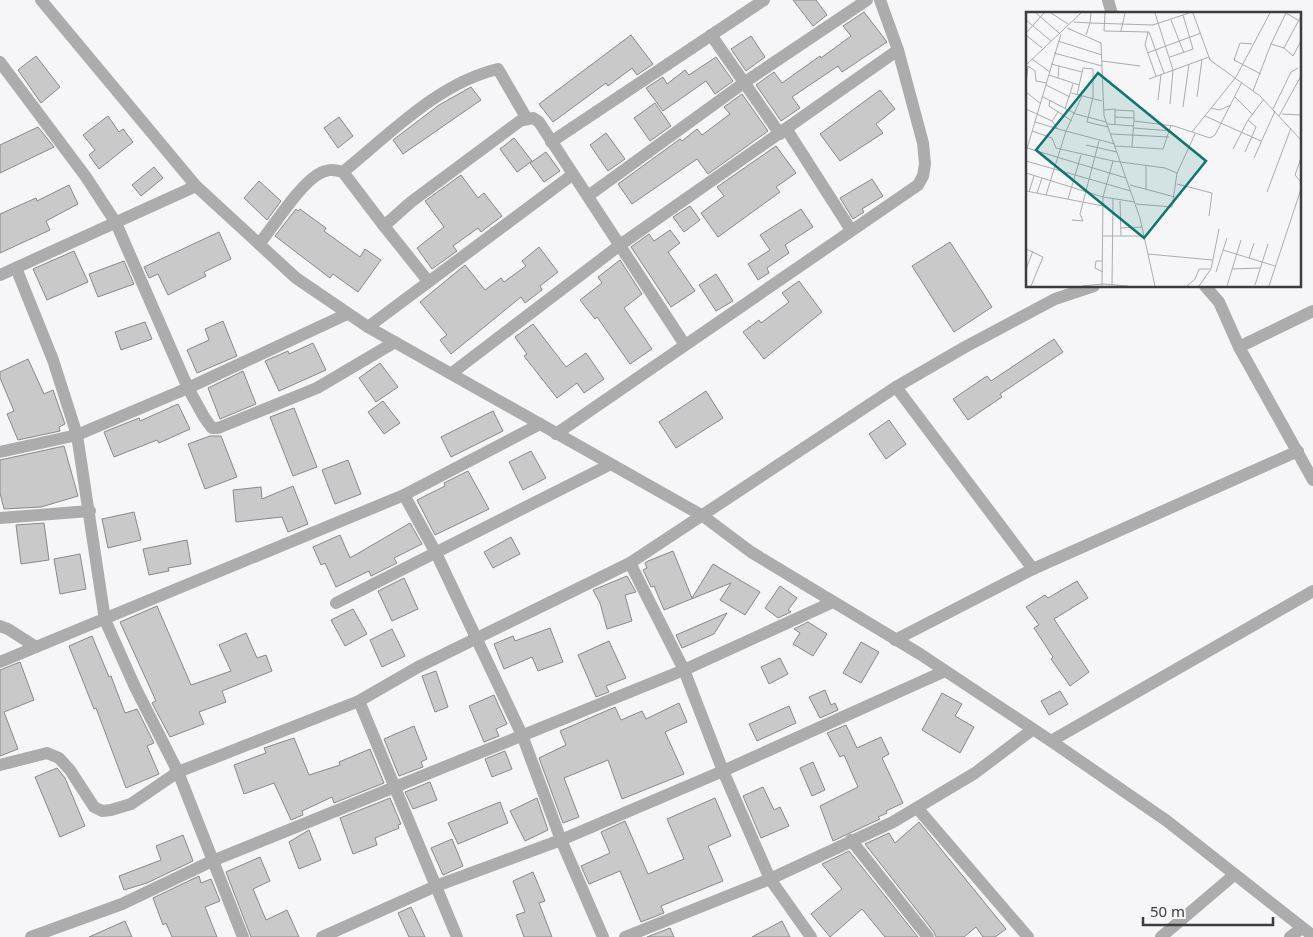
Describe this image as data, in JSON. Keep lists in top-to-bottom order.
{
  "scale_bar": "50 m"
}
